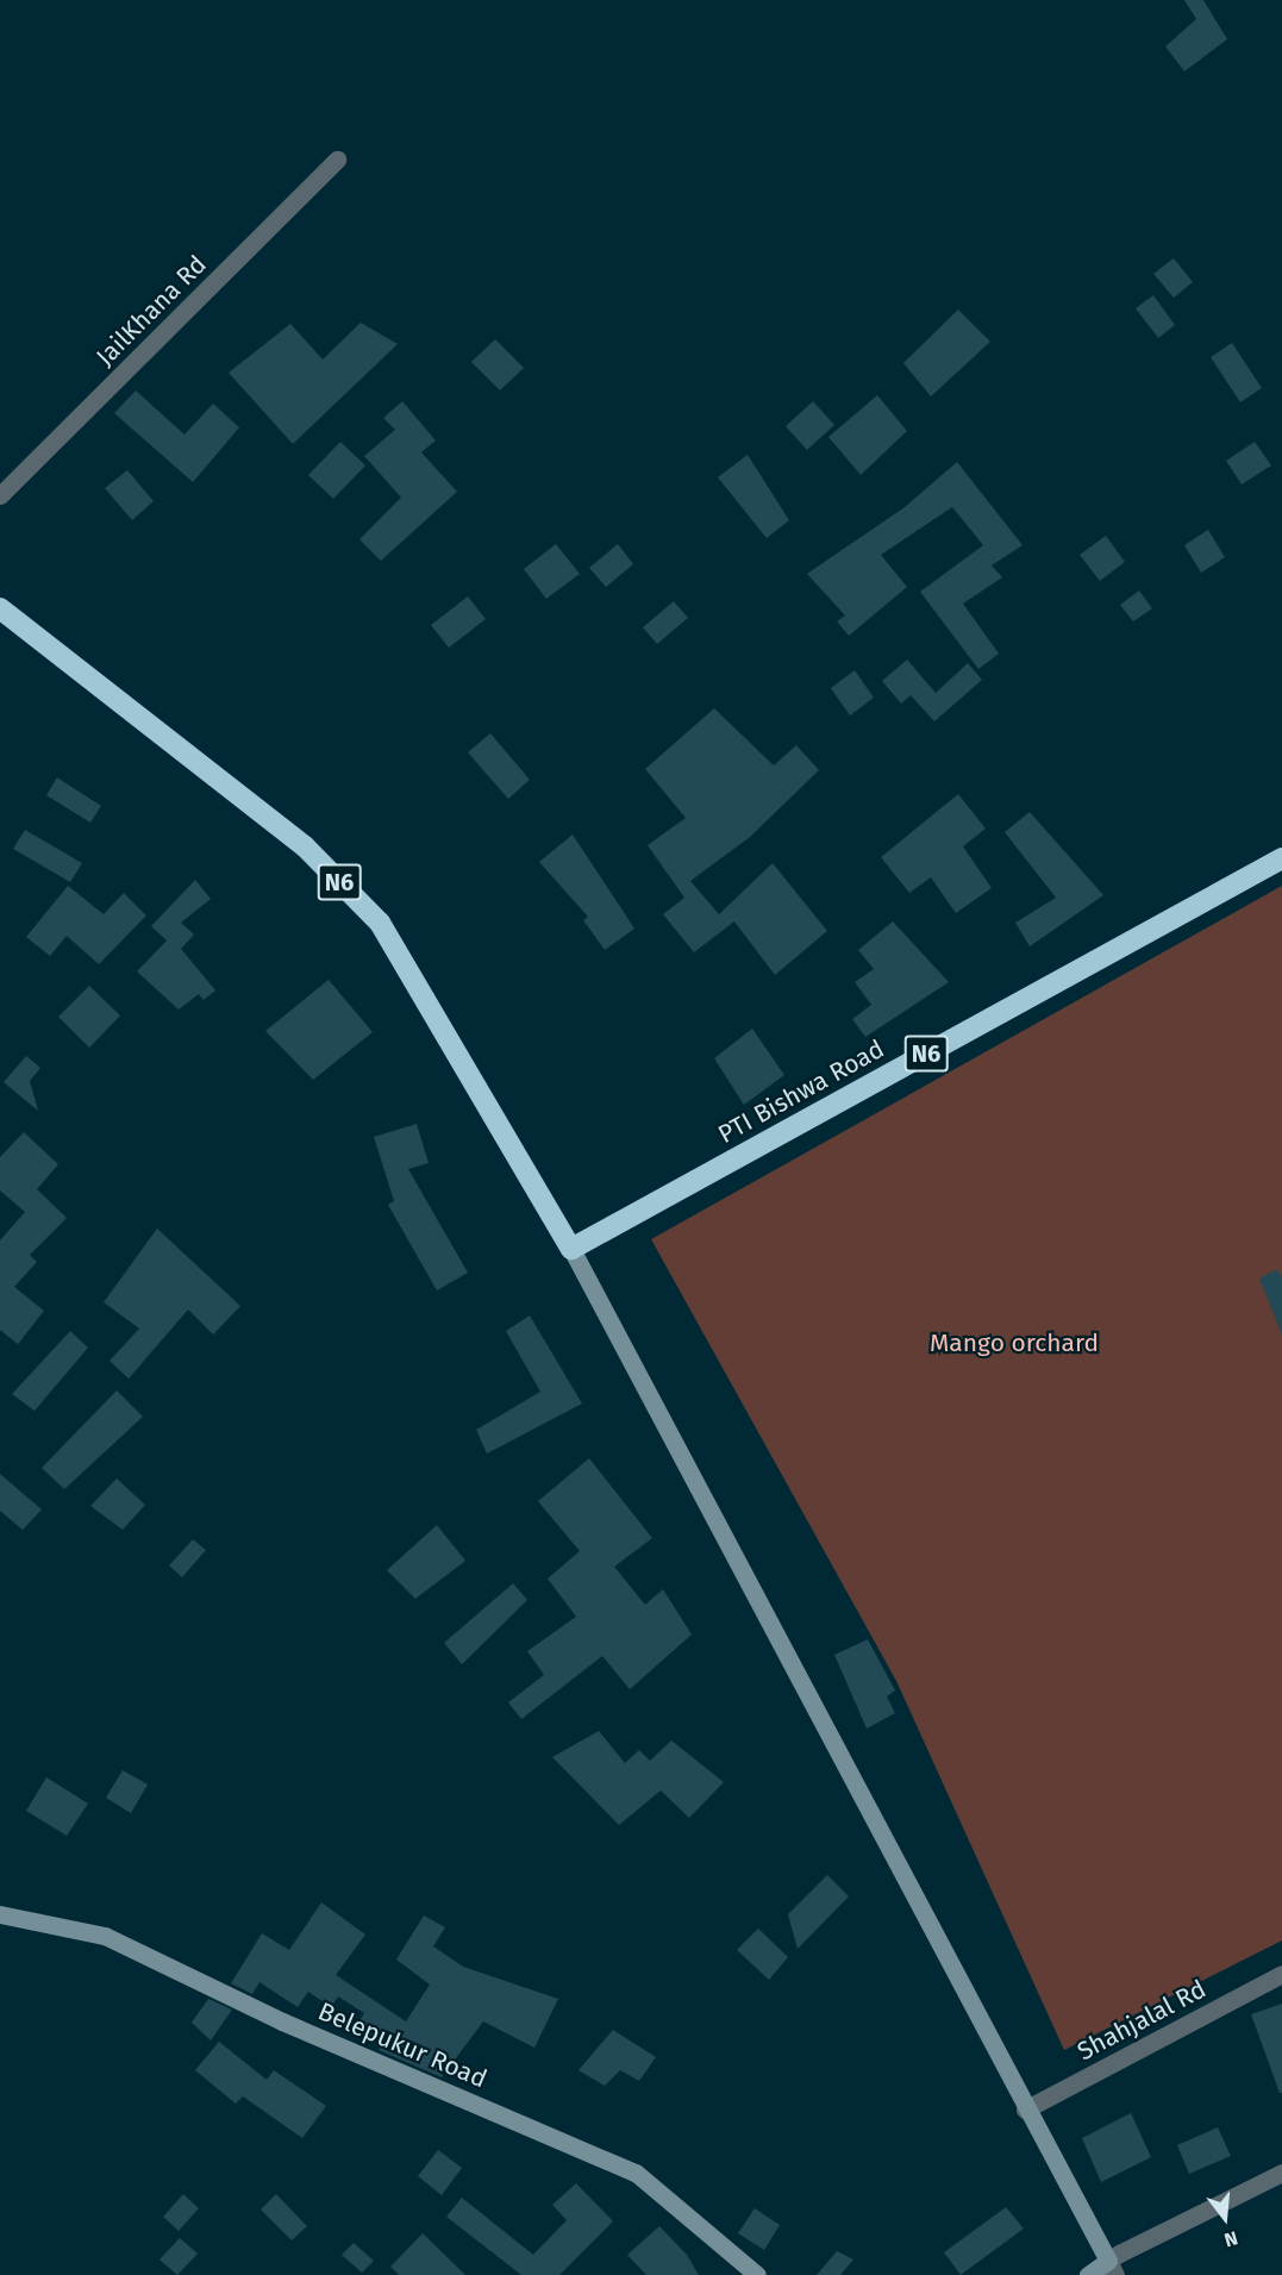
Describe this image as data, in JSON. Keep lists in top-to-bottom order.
{
  "streets": {
    "highway": ["N6", "PTI Bishwa Road"],
    "main road": ["Belepukur Road"],
    "street": ["JailKhana Rd", "Shahjalal Rd"]
  },
  "crossings": [
    ["N6", "PTI Bishwa Road"]
  ],
  "parks": ["Mango orchard"],
  "north": "bottom"
}
